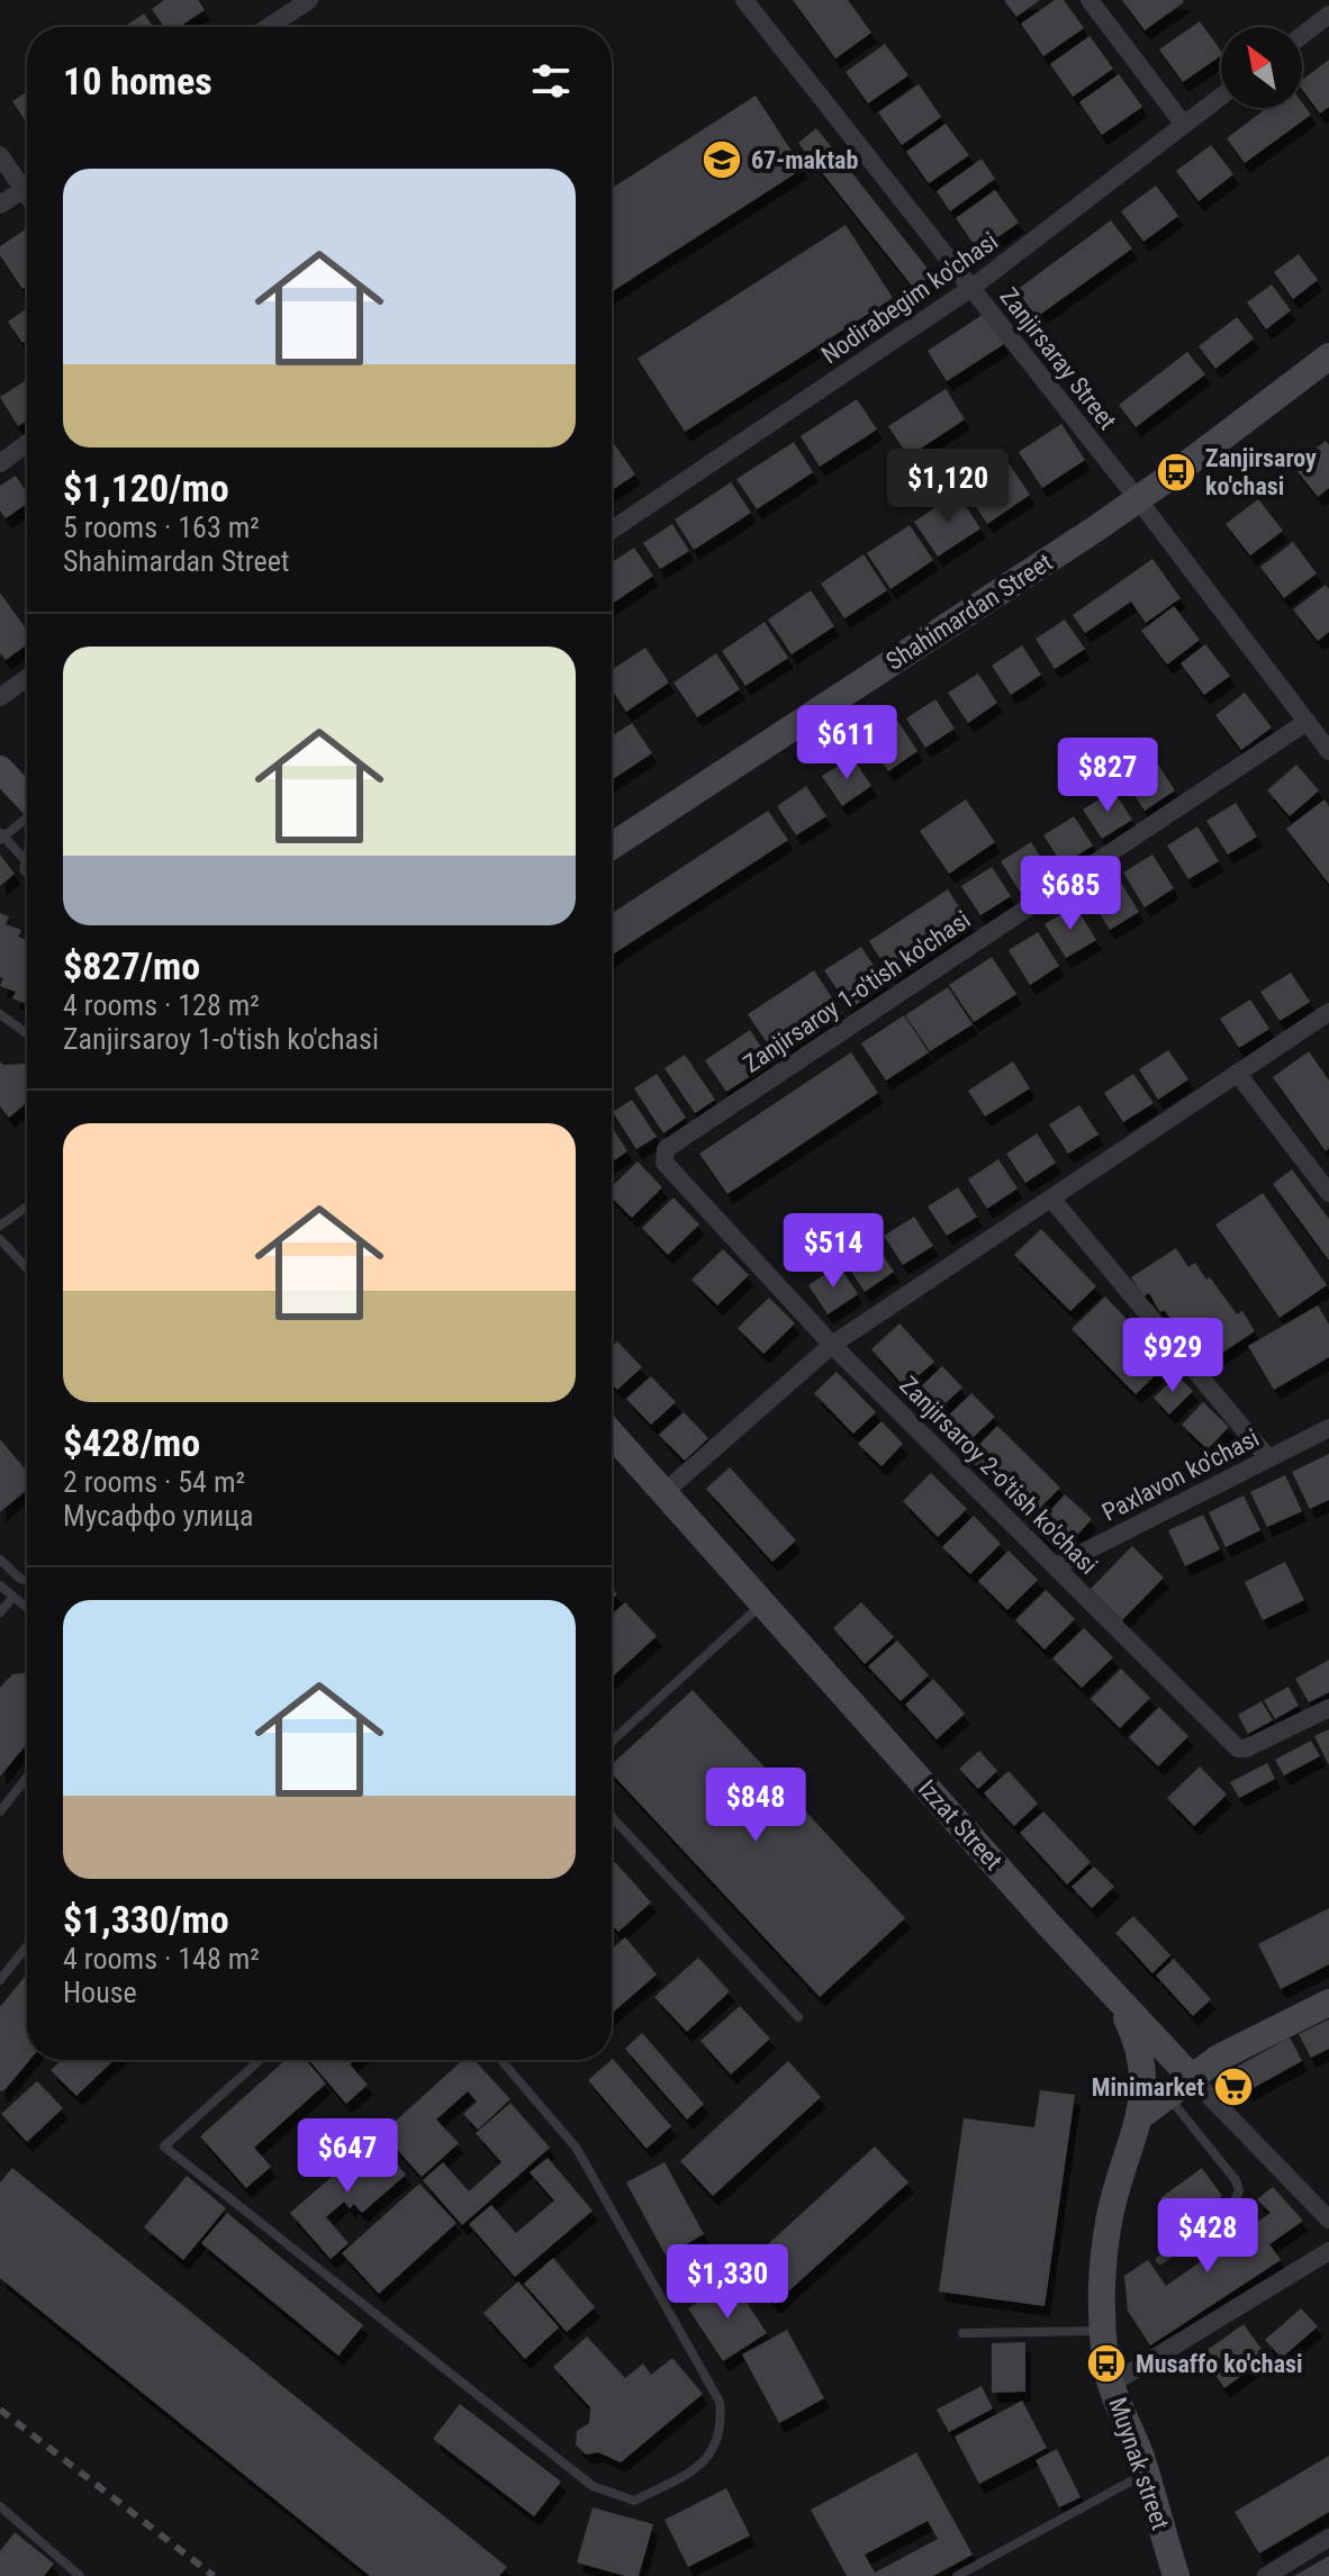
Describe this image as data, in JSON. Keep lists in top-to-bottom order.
{
  "streets": {
    "street": [
      "Nodirabegim ko'chasi",
      "Zanjirsaray Street",
      "Shahimardan Street",
      "Zanjirsaroy 1-o'tish ko'chasi",
      "Zanjirsaroy 2-o'tish ko'chasi",
      "Paxlavon ko'chasi",
      "Izzat Street",
      "Muynak street"
    ]
  },
  "crossings": [
    ["Nodirabegim ko'chasi", "Zanjirsaray Street"],
    ["Zanjirsaray Street", "Shahimardan Street"],
    ["Zanjirsaray Street", "Zanjirsaroy 1-o'tish ko'chasi"],
    ["Zanjirsaroy 1-o'tish ko'chasi", "Zanjirsaroy 2-o'tish ko'chasi"],
    ["Zanjirsaroy 2-o'tish ko'chasi", "Paxlavon ko'chasi"],
    ["Izzat Street", "Muynak street"]
  ],
  "places": {
    "school or university": ["67-maktab"],
    "bus stop": ["Zanjirsaroy ko'chasi", "Musaffo ko'chasi"],
    "supermarket": ["Minimarket"]
  },
  "north": "top left",
  "page": {
    "heading": "10 homes",
    "list": [
      {
        "name": "$1,120/mo",
        "note": "5 rooms · 163 m² · Shahimardan Street"
      },
      {
        "name": "$827/mo",
        "note": "4 rooms · 128 m² · Zanjirsaroy 1-o'tish ko'chasi"
      },
      {
        "name": "$428/mo",
        "note": "2 rooms · 54 m² · Мусаффо улица"
      },
      {
        "name": "$1,330/mo",
        "note": "4 rooms · 148 m² · House"
      }
    ],
    "price": [
      "$1,120",
      "$611",
      "$827",
      "$685",
      "$514",
      "$929",
      "$848",
      "$647",
      "$428",
      "$1,330"
    ]
  }
}
